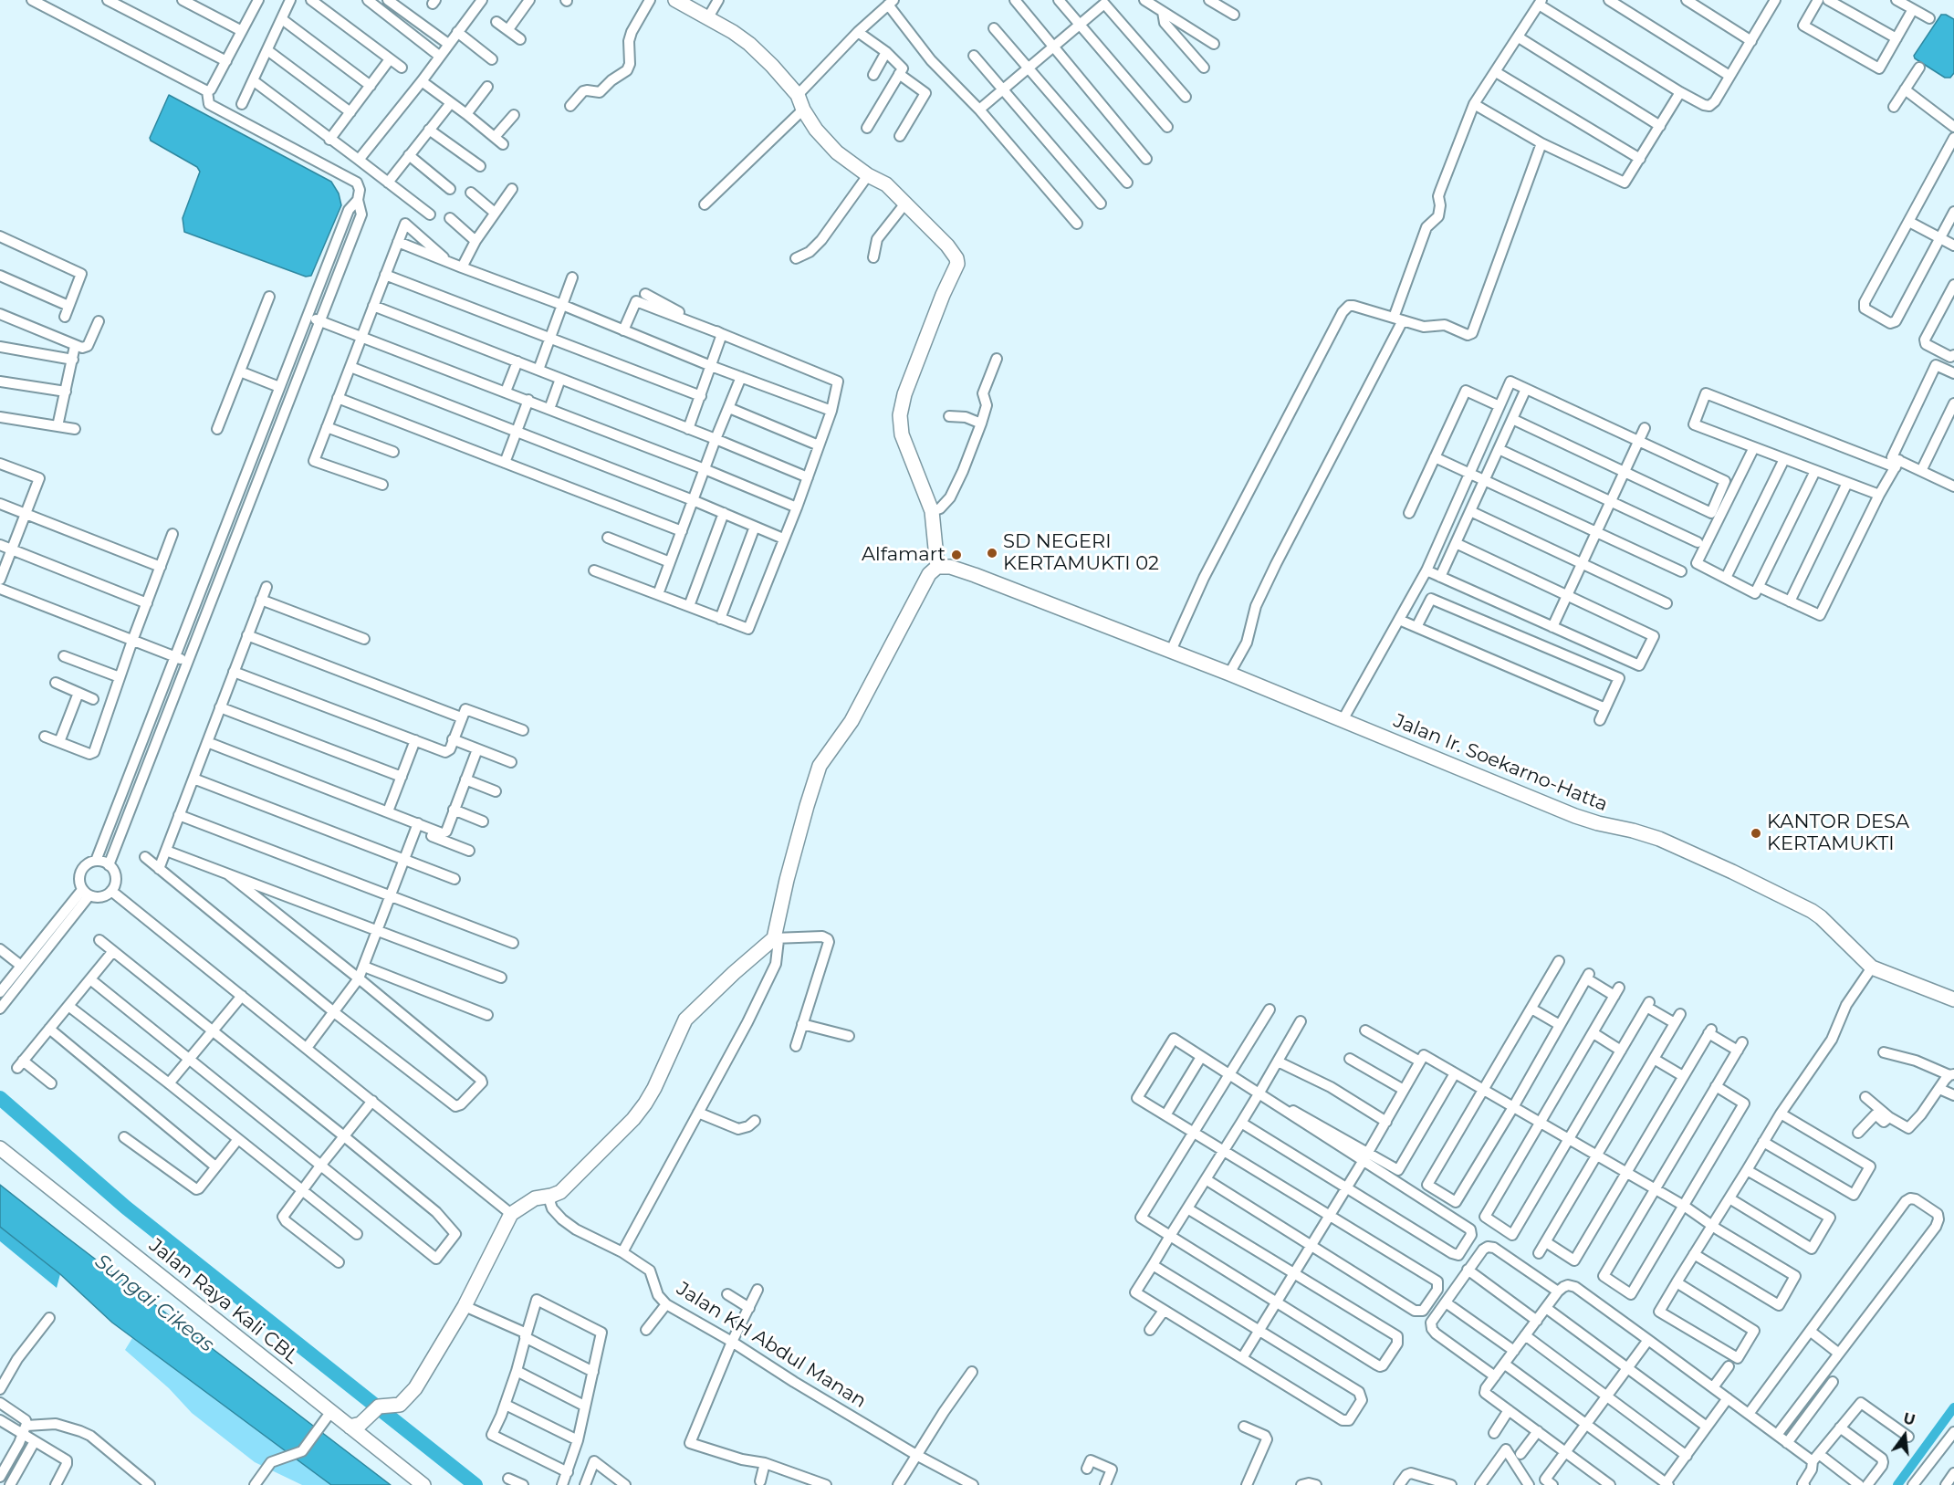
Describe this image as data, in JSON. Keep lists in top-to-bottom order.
{
  "streets": {
    "main road": ["Jalan Ir. Soekarno-Hatta", "Jalan Raya Kali CBL"],
    "street": ["Jalan KH Abdul Manan"]
  },
  "water": ["Sungai Cikeas"],
  "places": ["SD NEGERI KERTAMUKTI 02", "Alfamart", "KANTOR DESA KERTAMUKTI"],
  "north": "top"
}
